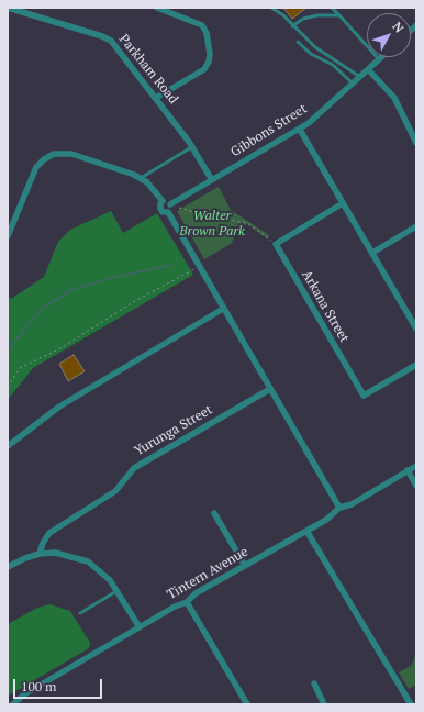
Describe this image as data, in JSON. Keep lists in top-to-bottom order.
{
  "streets": {
    "street": [
      "Parkham Road",
      "Gibbons Street",
      "Arkana Street",
      "Yurunga Street",
      "Tintern Avenue"
    ]
  },
  "crossings": [
    ["Parkham Road", "Gibbons Street"]
  ],
  "parks": ["Walter Brown Park"],
  "scale_bar": "100 m",
  "north": "top right"
}
